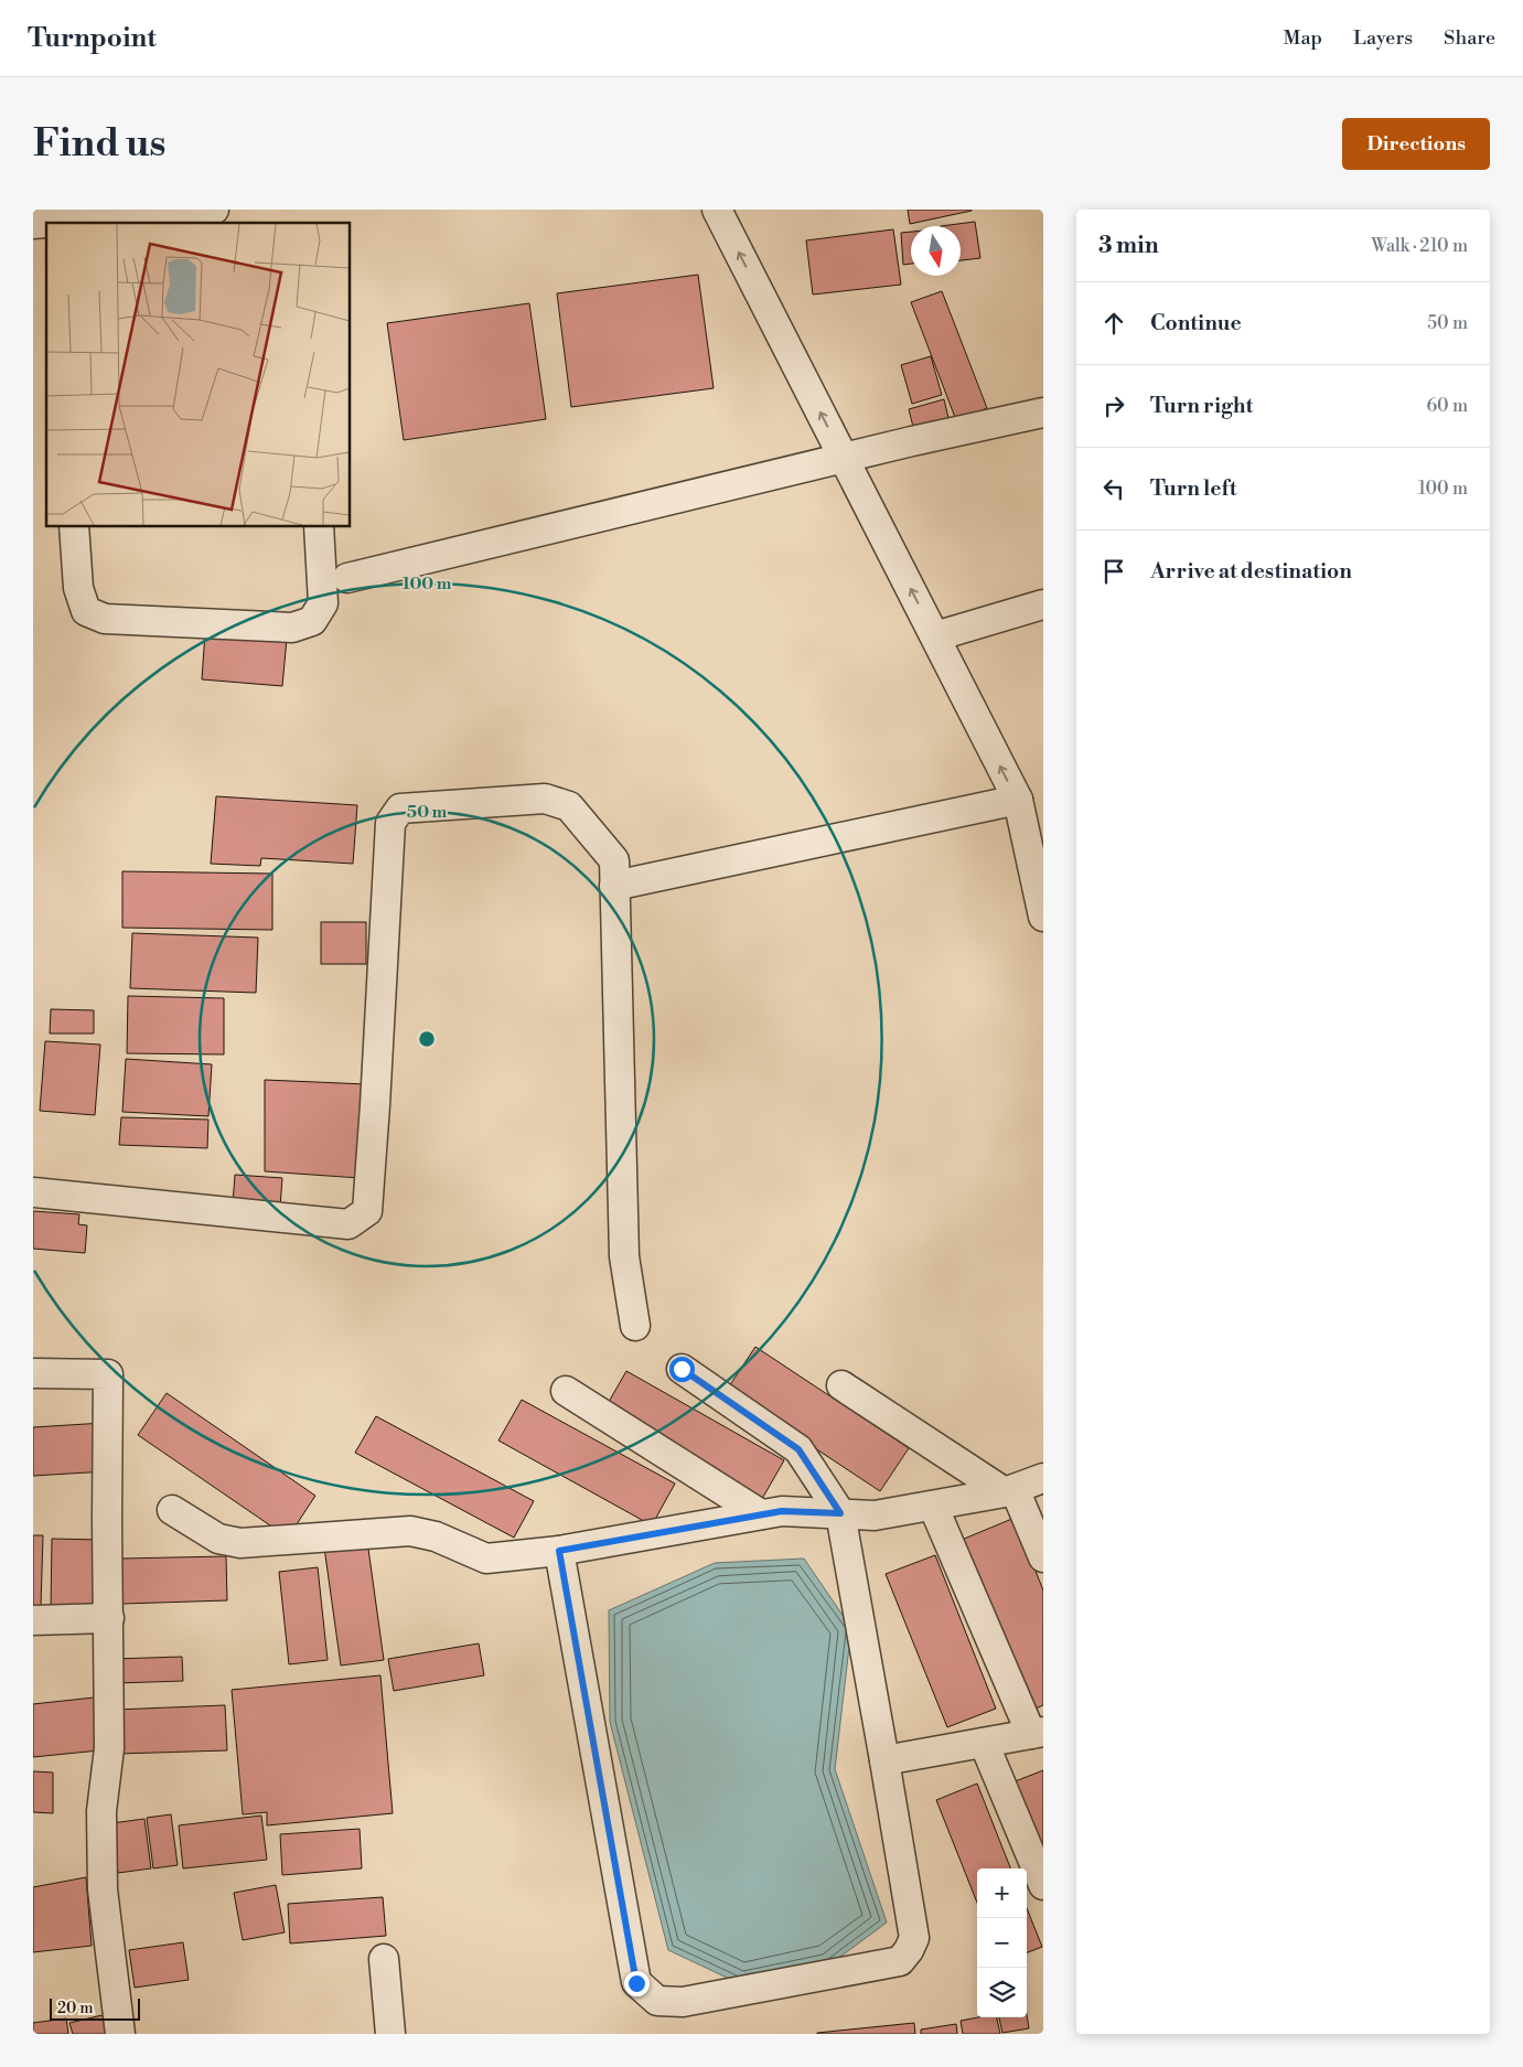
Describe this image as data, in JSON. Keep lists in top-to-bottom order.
{
  "scale_bar": "20 m",
  "north": "bottom",
  "page": {
    "header": "Turnpoint",
    "nav": ["Map", "Layers", "Share"],
    "buttons": "Directions",
    "title": "Find us",
    "heading": ["3 min", "Walk · 210 m"],
    "list": [
      ["Continue", "50 m"],
      ["Turn right", "60 m"],
      ["Turn left", "100 m"],
      "Arrive at destination"
    ],
    "map_buttons": ["+", "−"],
    "scale": "20 m"
  },
  "rings": ["100 m", "50 m"]
}
